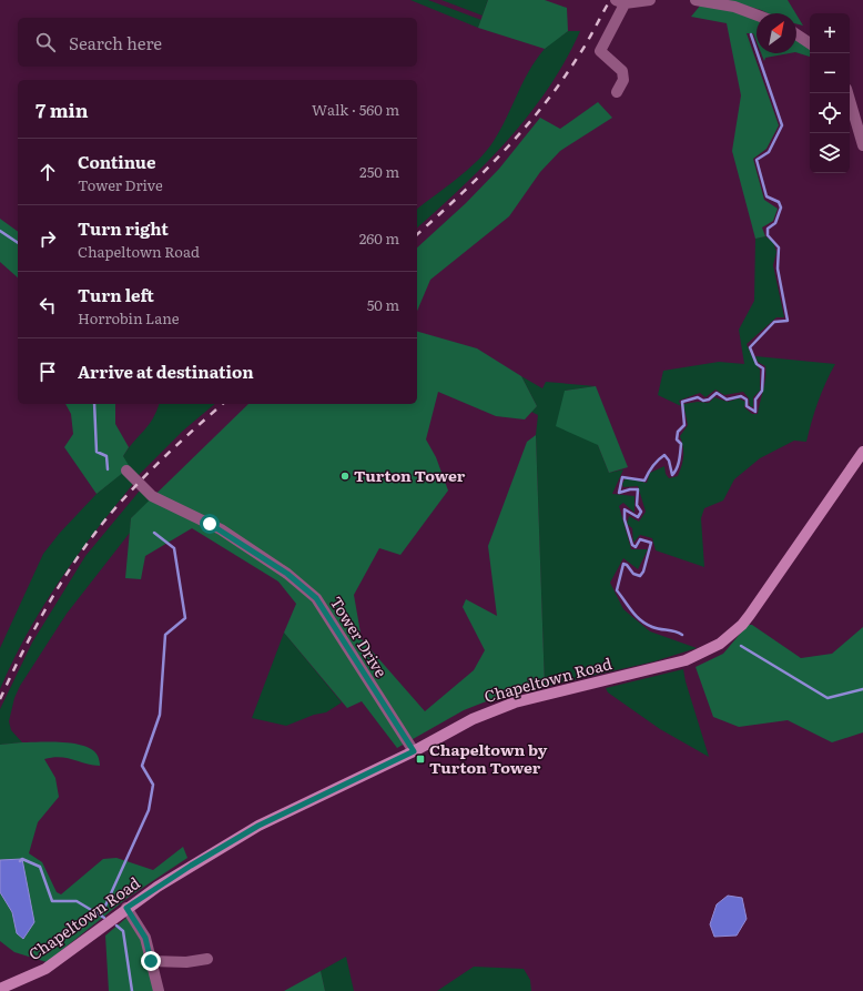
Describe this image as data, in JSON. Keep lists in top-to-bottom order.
{
  "streets": {
    "main road": ["Chapeltown Road"],
    "street": ["Tower Drive"]
  },
  "crossings": [
    ["Tower Drive", "Chapeltown Road"]
  ],
  "places": {
    "other": ["Turton Tower"],
    "transit": ["Chapeltown by Turton Tower"]
  },
  "north": "top right",
  "page": {
    "map_buttons": ["+", "−"],
    "search": "Search here",
    "heading": ["7 min", "Walk · 560 m"],
    "list": [
      ["Continue", "Tower Drive", "250 m"],
      ["Turn right", "Chapeltown Road", "260 m"],
      ["Turn left", "Horrobin Lane", "50 m"],
      "Arrive at destination"
    ]
  }
}
